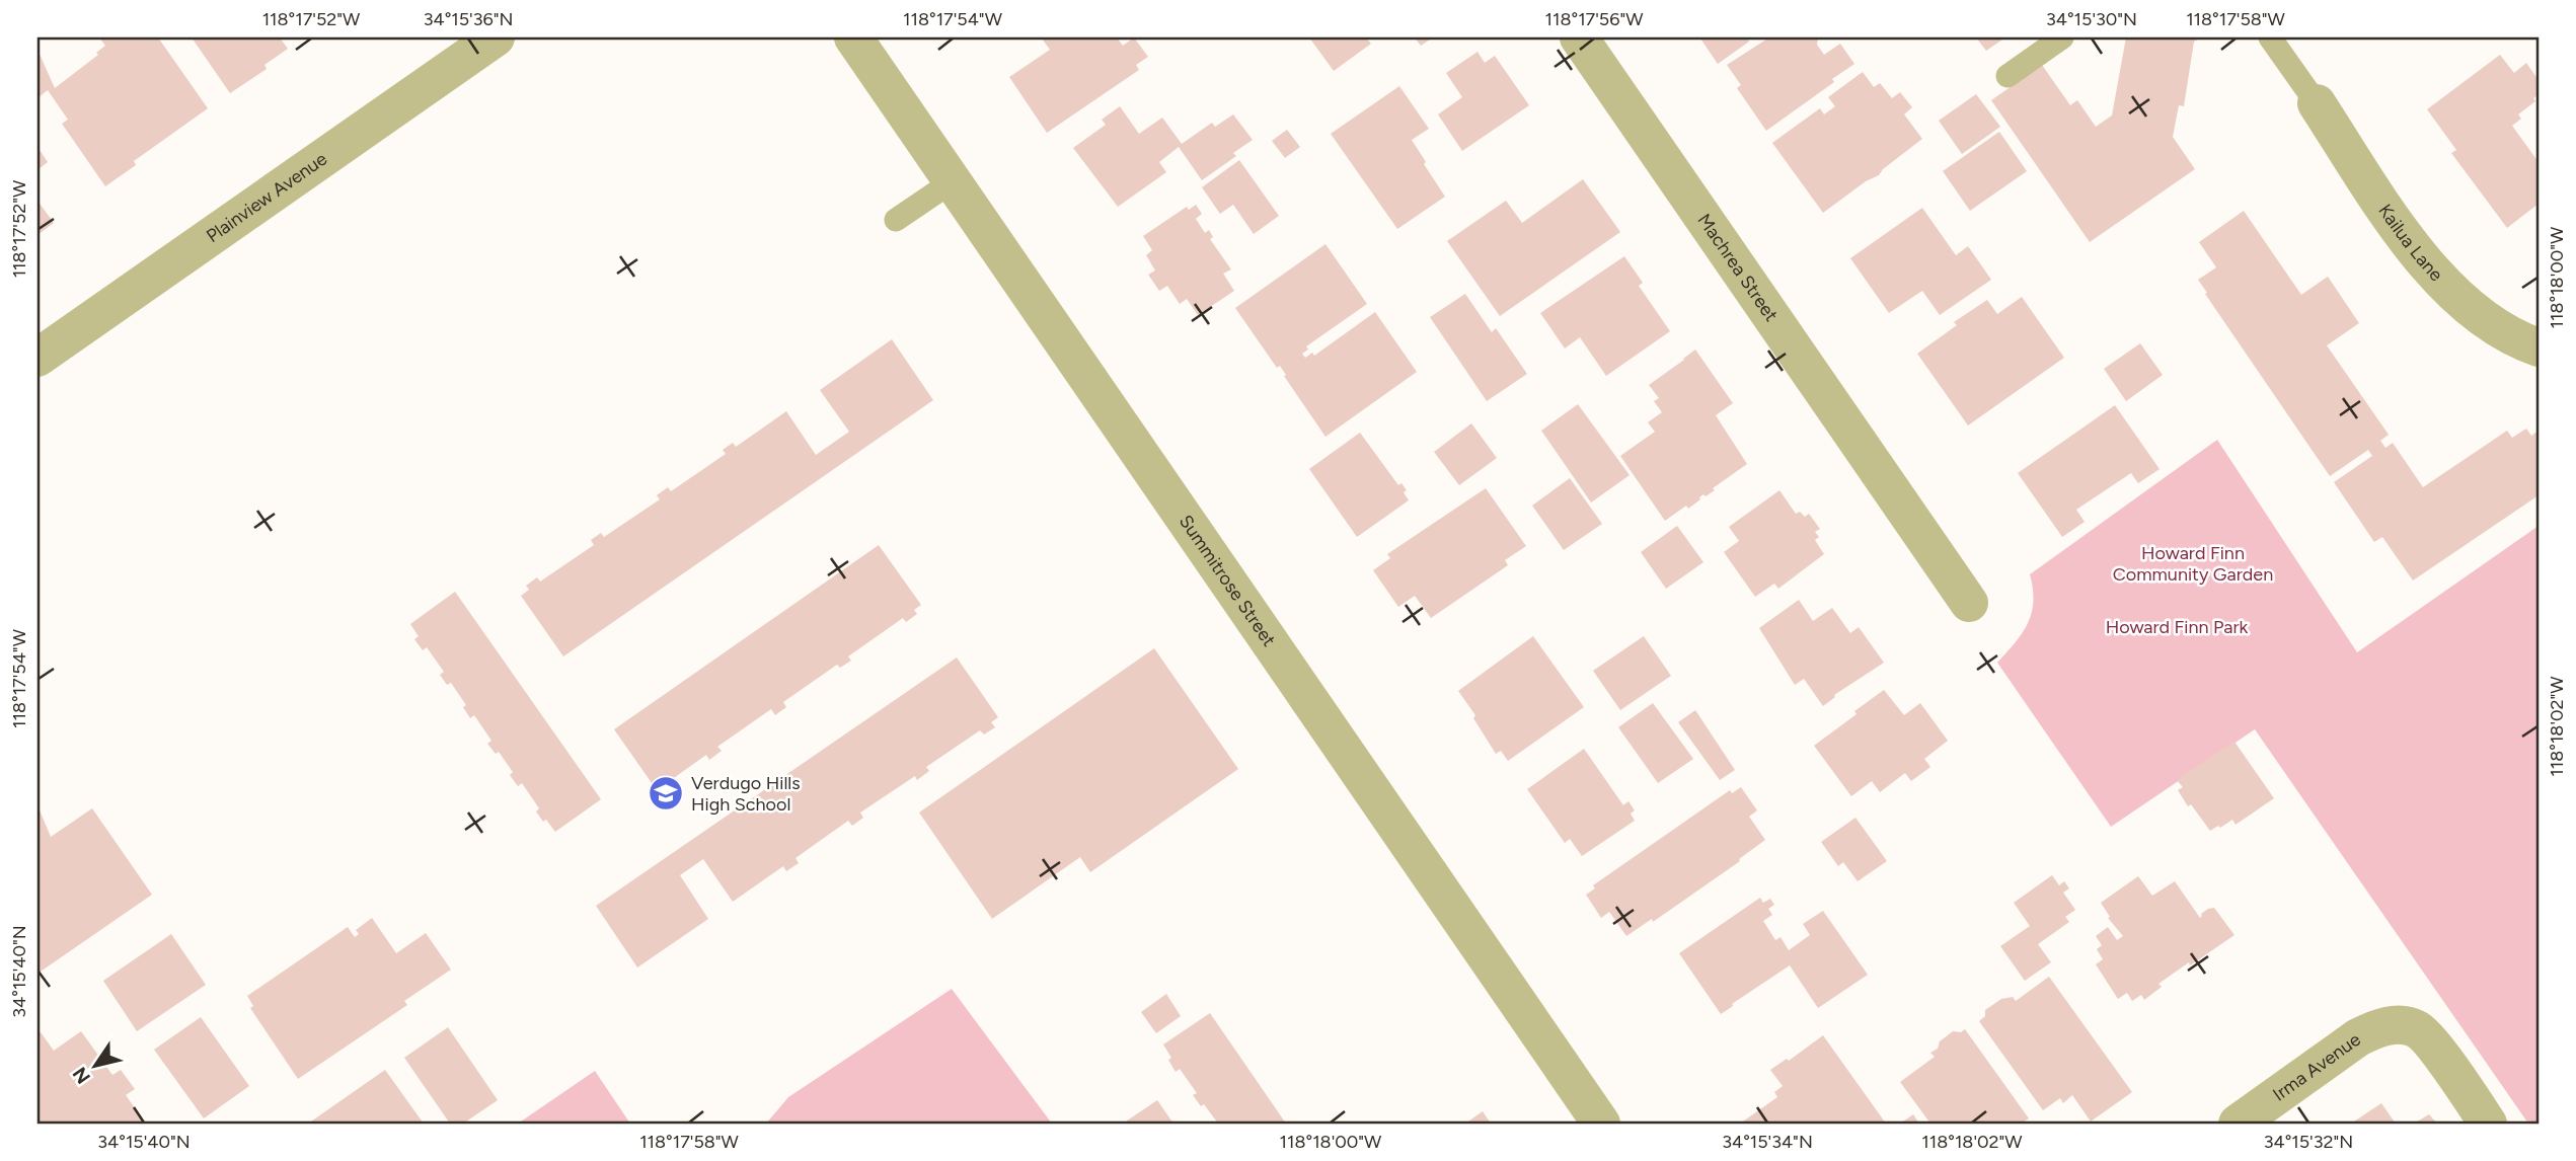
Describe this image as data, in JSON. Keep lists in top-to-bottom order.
{
  "streets": {
    "street": [
      "Plainview Avenue",
      "Kailua Lane",
      "Machrea Street",
      "Summitrose Street",
      "Irma Avenue"
    ]
  },
  "parks": ["Howard Finn Community Garden", "Howard Finn Park"],
  "places": {
    "school or university": ["Verdugo Hills High School"]
  },
  "north": "bottom left",
  "coordinates": [
    "118°17'52\"W",
    "34°15'36\"N",
    "118°17'54\"W",
    "118°17'56\"W",
    "34°15'30\"N",
    "118°17'58\"W",
    "118°18'00\"W",
    "118°18'02\"W",
    "34°15'40\"N",
    "34°15'34\"N",
    "34°15'32\"N"
  ]
}
